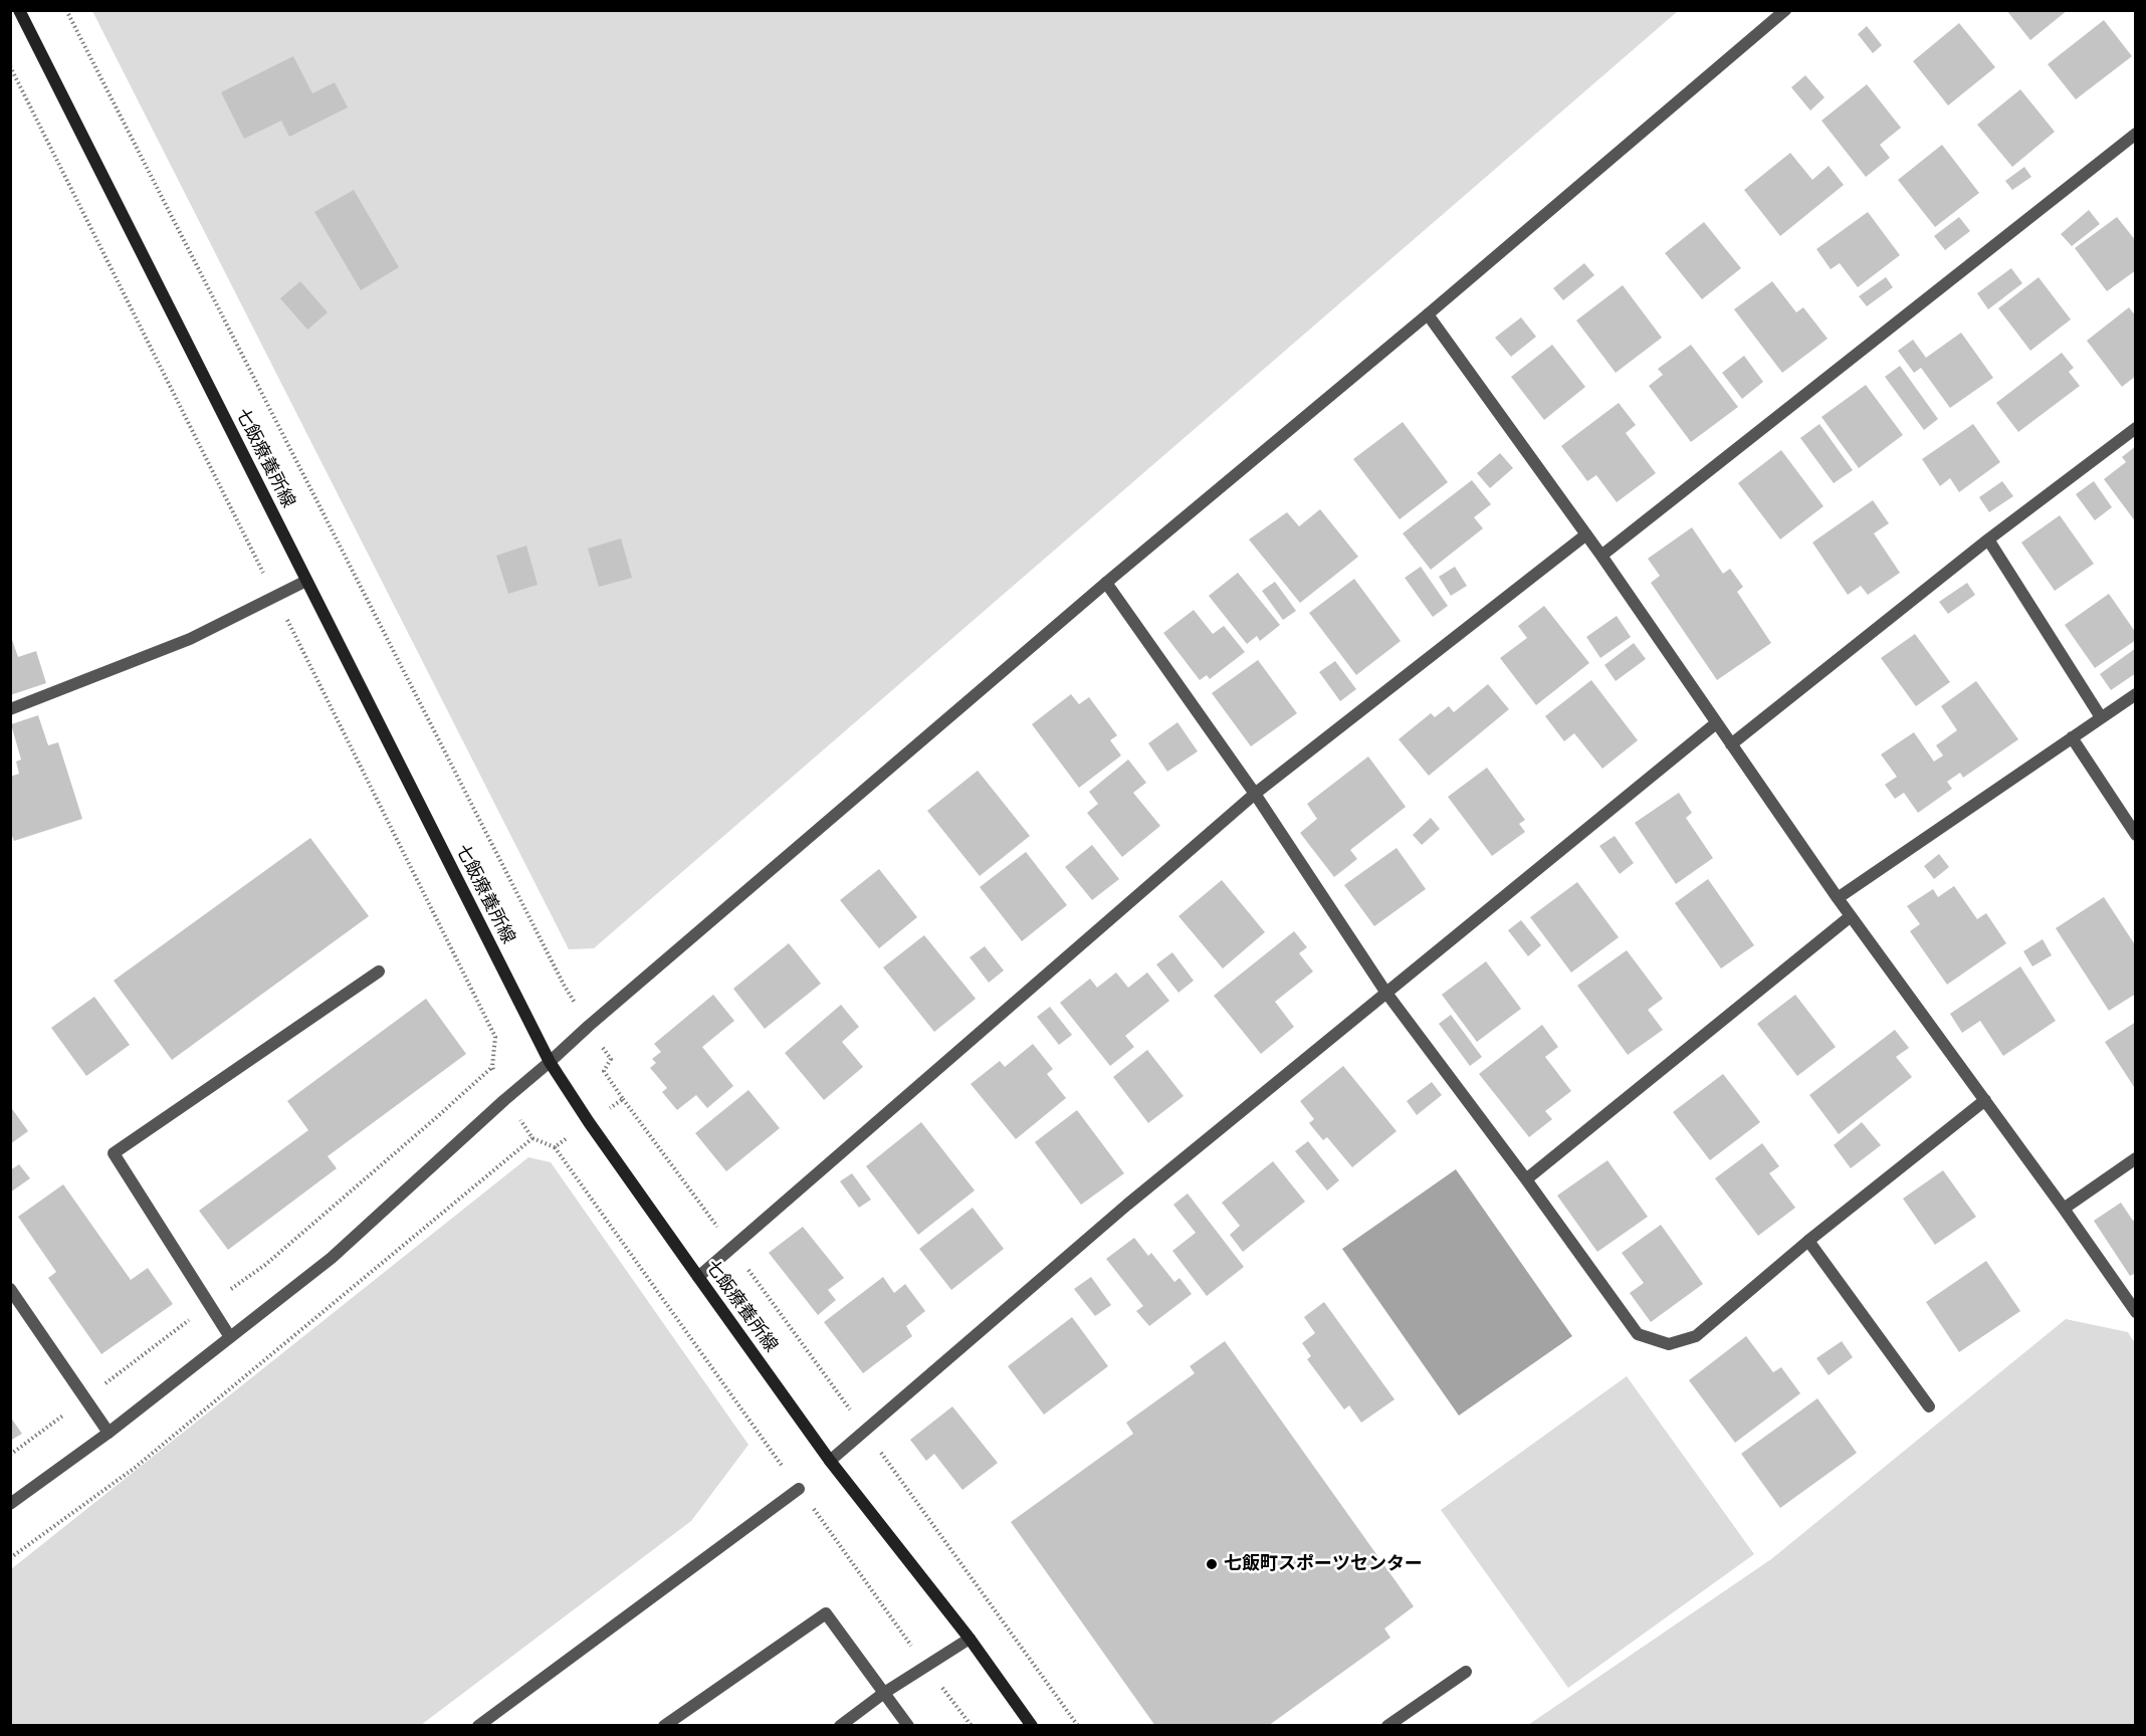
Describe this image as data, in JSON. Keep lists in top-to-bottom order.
{
  "streets": {
    "main road": ["七飯療養所線"]
  },
  "places": ["七飯町スポーツセンター"]
}
